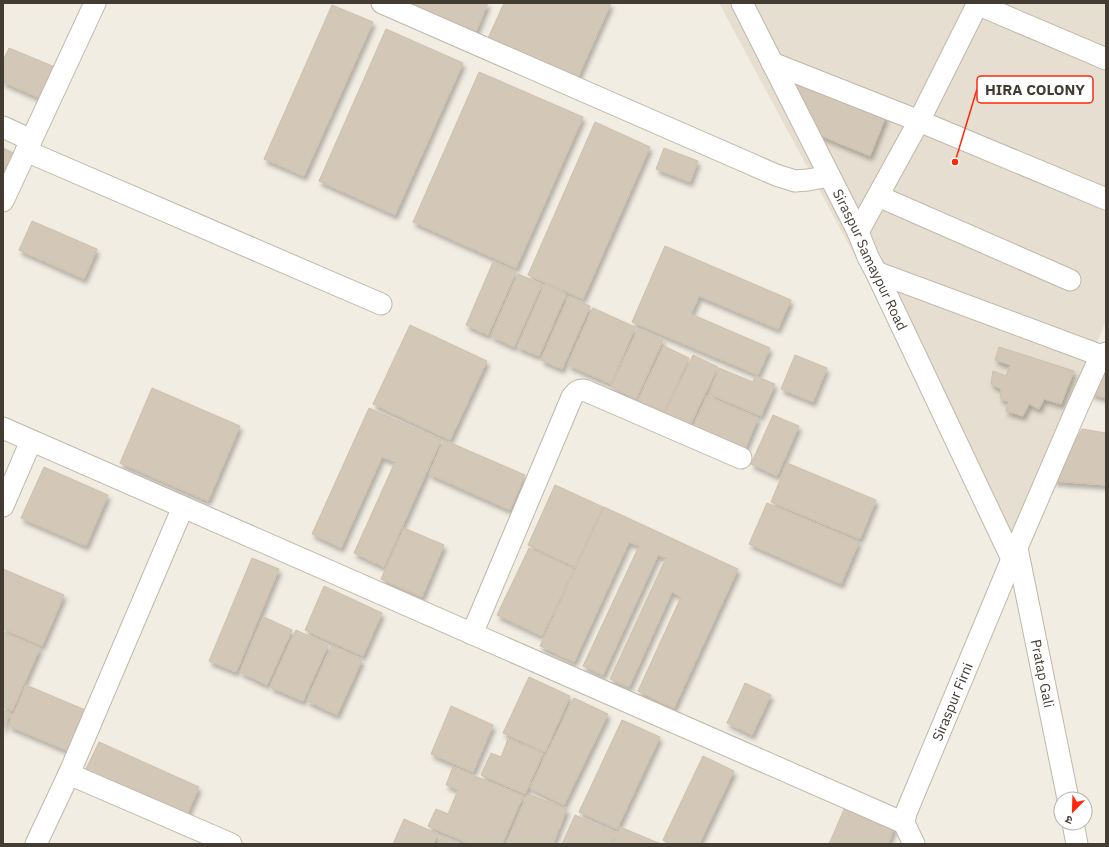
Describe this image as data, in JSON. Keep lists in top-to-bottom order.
{
  "streets": {
    "street": ["Siraspur Samaypur Road", "Pratap Gali", "Siraspur Firni"]
  },
  "crossings": [
    ["Siraspur Samaypur Road", "Pratap Gali"],
    ["Siraspur Samaypur Road", "Siraspur Firni"],
    ["Pratap Gali", "Siraspur Firni"]
  ],
  "places": ["HIRA COLONY"],
  "north": "bottom left"
}
